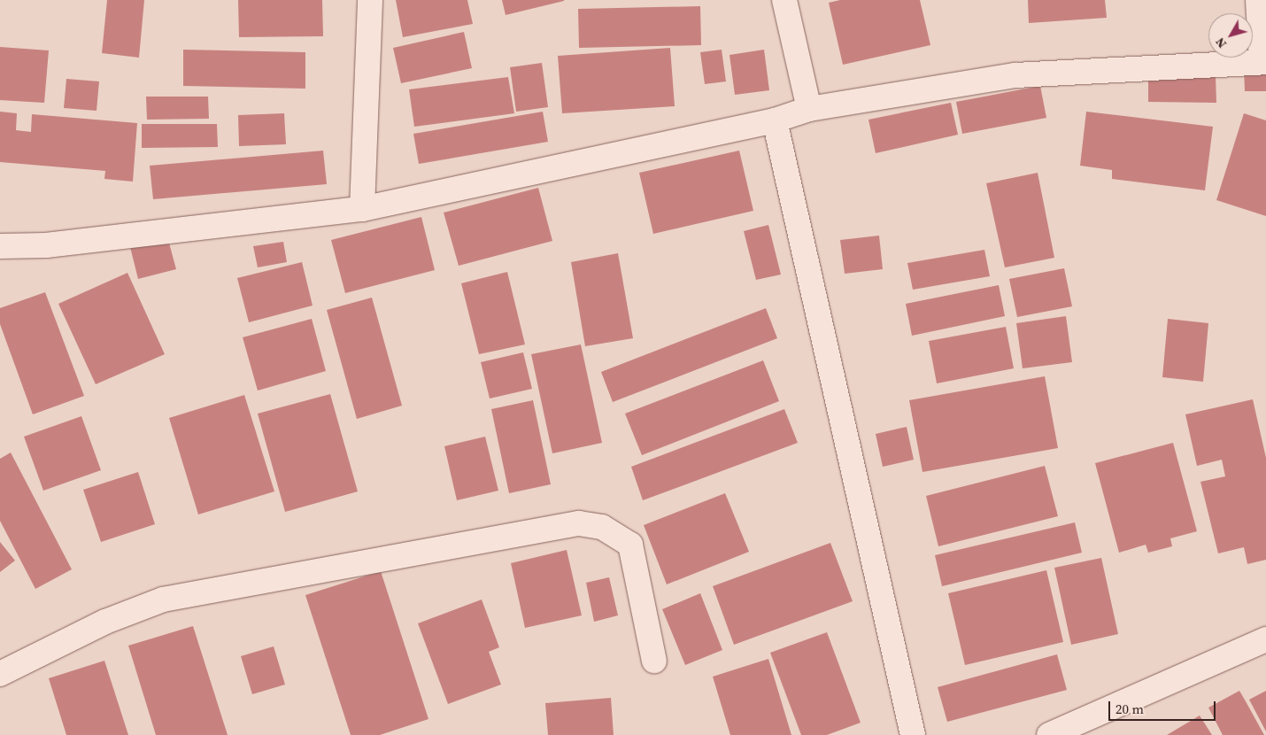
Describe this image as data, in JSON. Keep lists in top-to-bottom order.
{
  "scale_bar": "20 m",
  "north": "bottom left"
}
